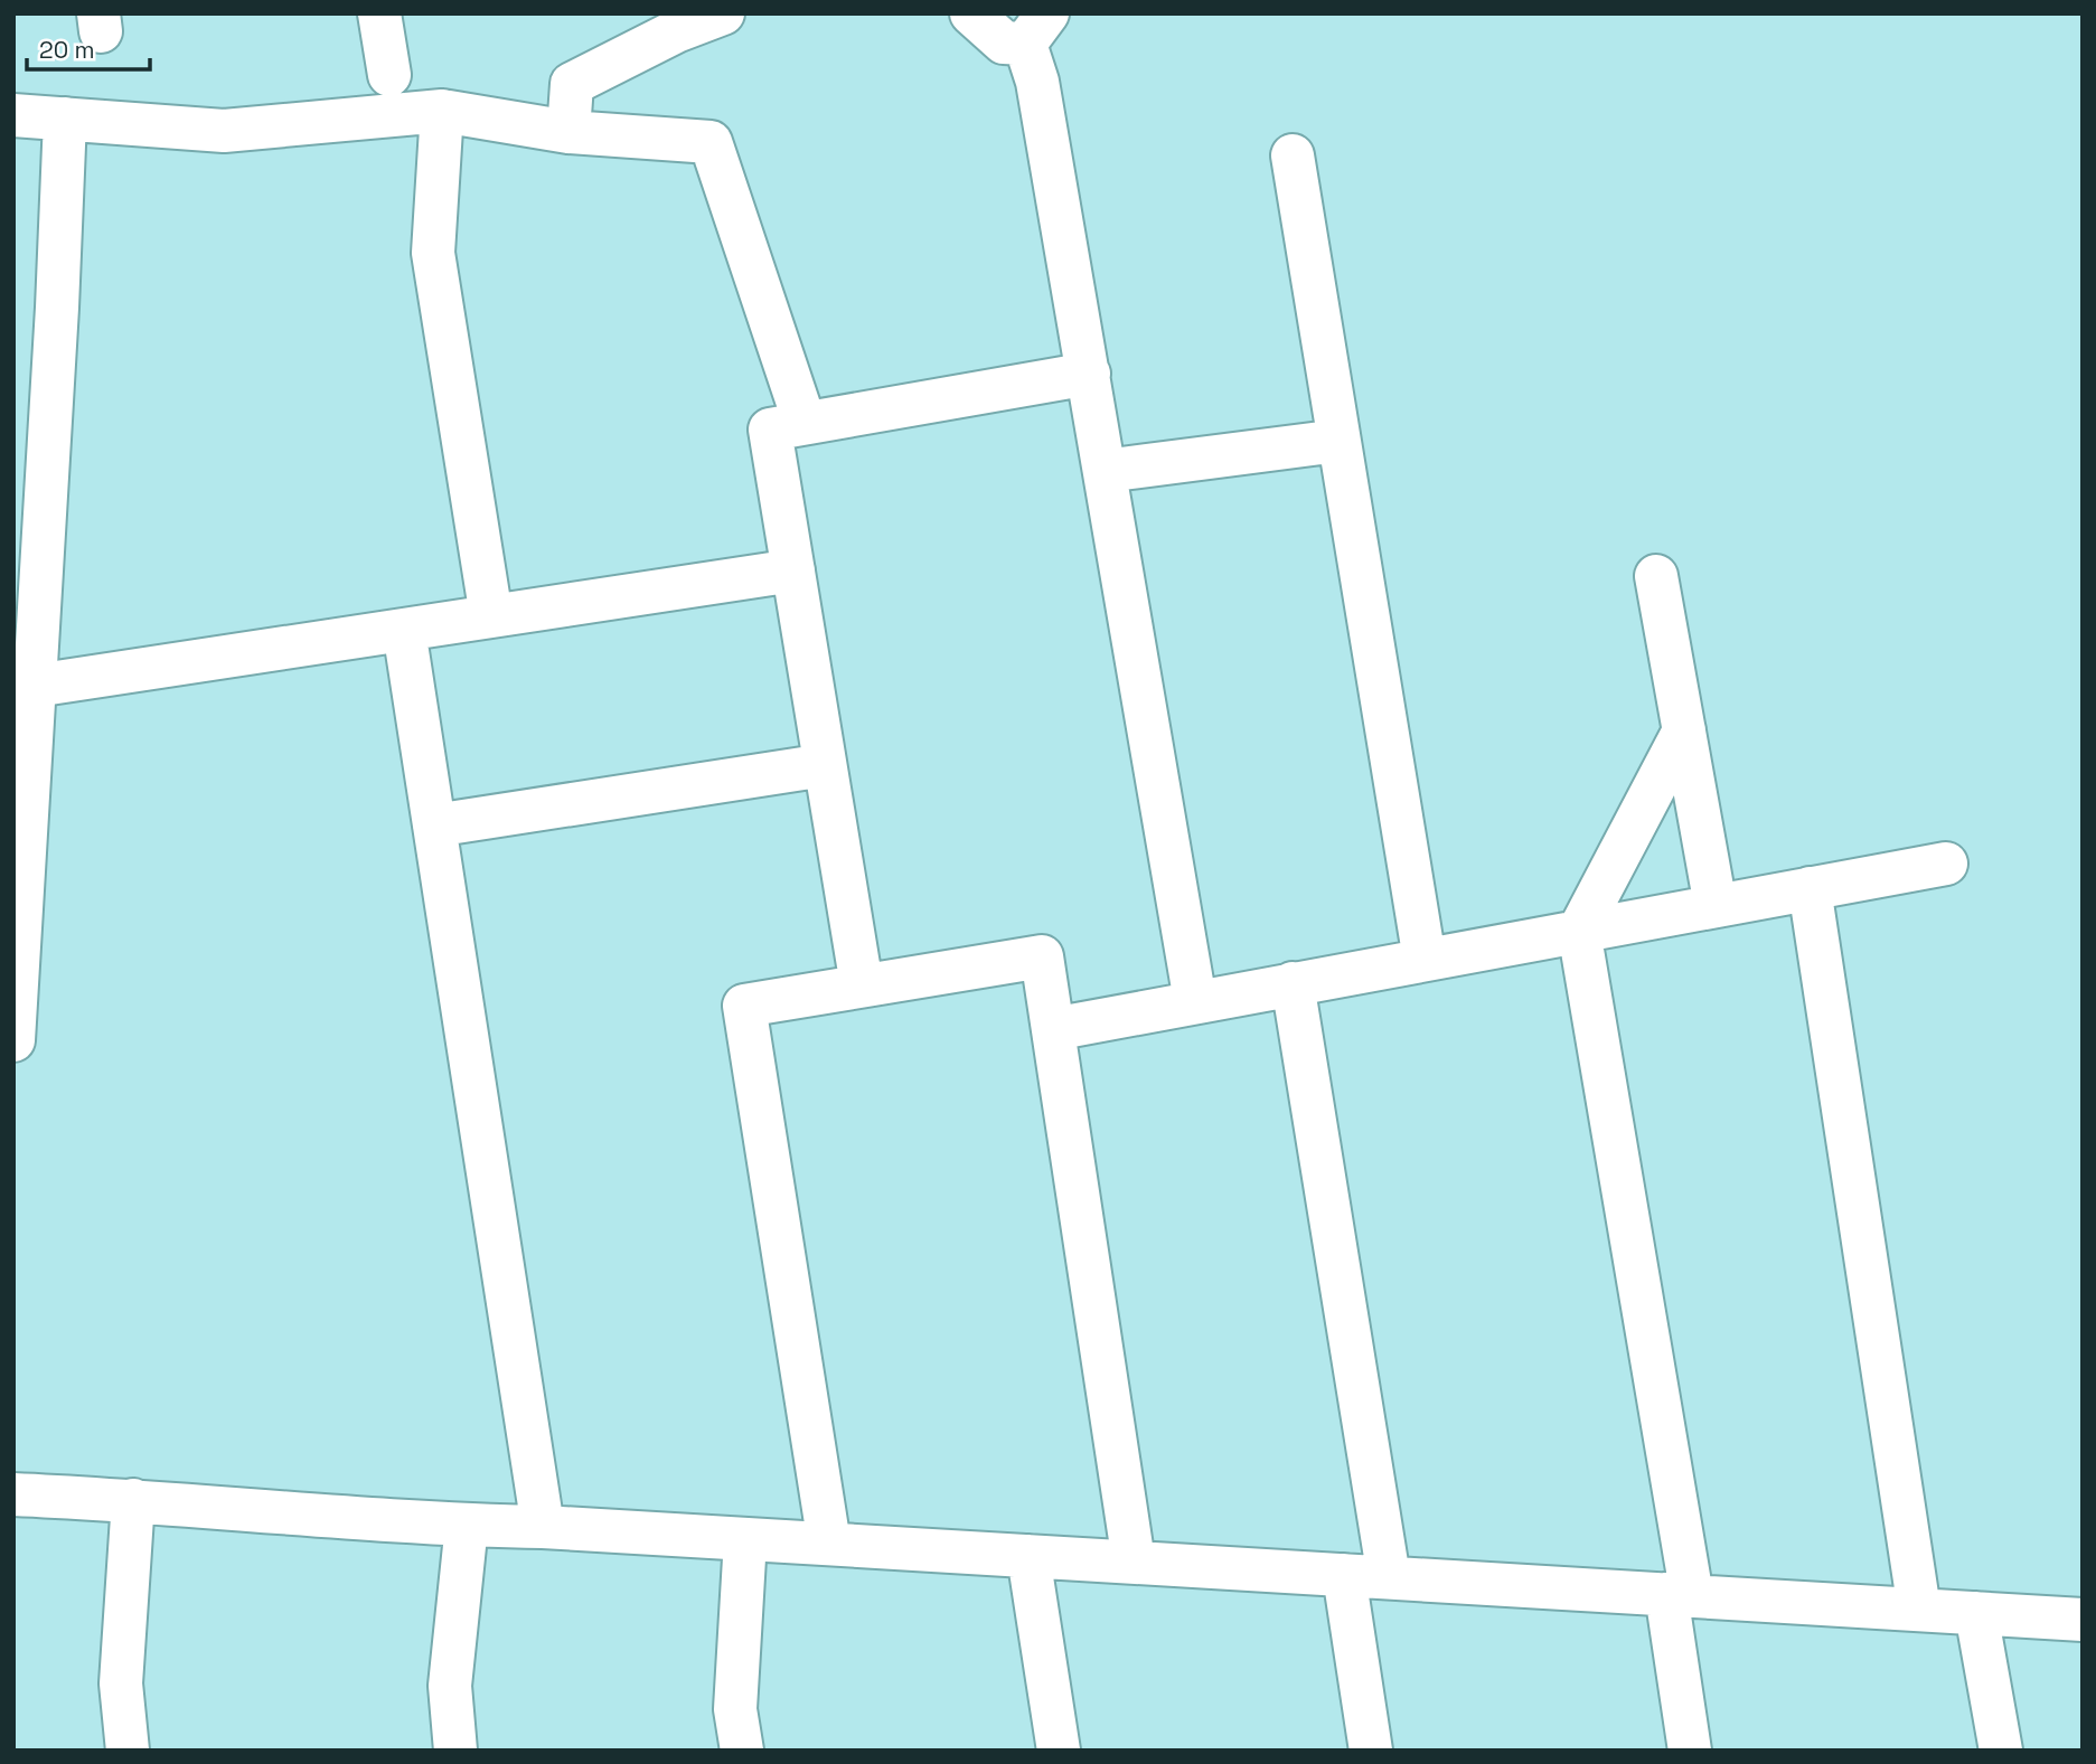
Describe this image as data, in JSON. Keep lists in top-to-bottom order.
{
  "scale_bar": "20 m"
}
